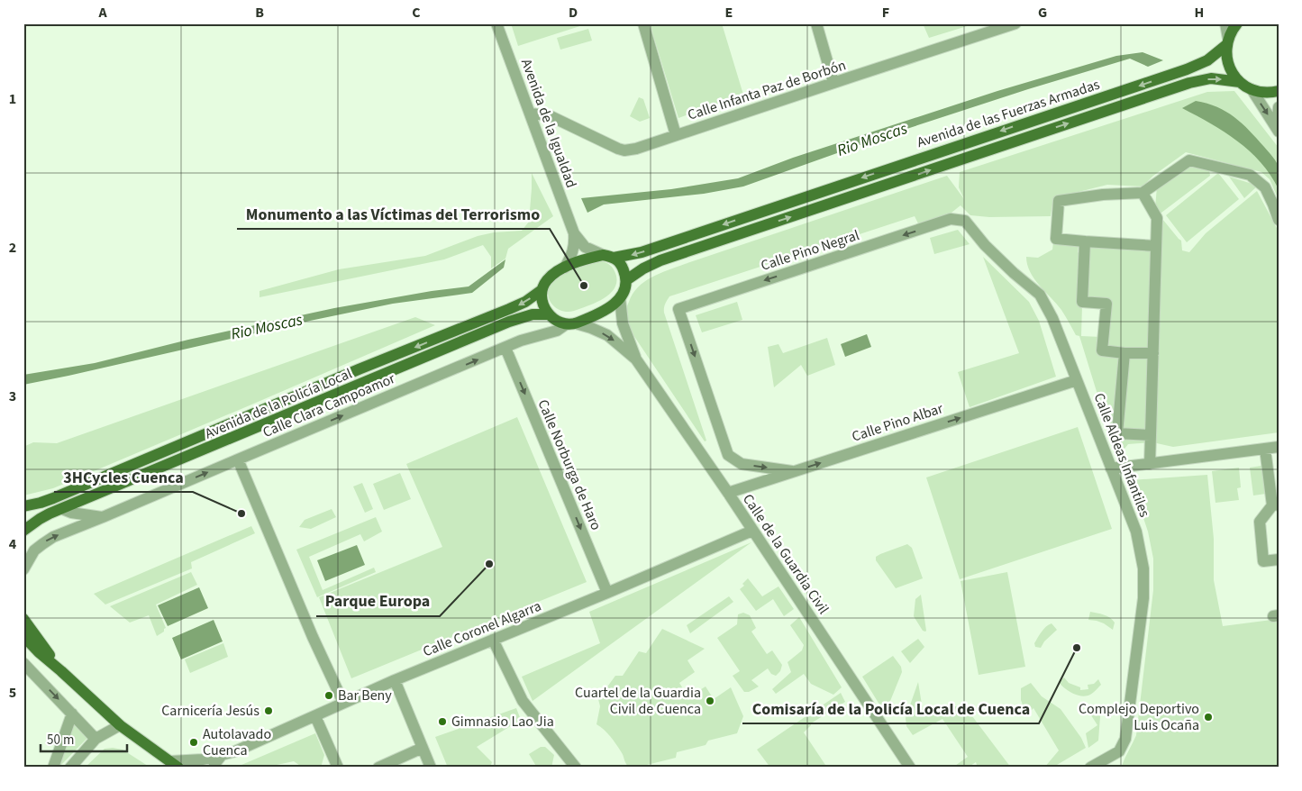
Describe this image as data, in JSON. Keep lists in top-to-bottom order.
{
  "streets": {
    "main road": ["Avenida de las Fuerzas Armadas", "Avenida de la Policía Local"],
    "street": [
      "Calle Infanta Paz de Borbón",
      "Avenida de la Igualdad",
      "Calle Pino Negral",
      "Calle Clara Campoamor",
      "Calle Pino Albar",
      "Calle Aldeas Infantiles",
      "Calle Norburga de Haro",
      "Calle de la Guardia Civil",
      "Calle Coronel Algarra"
    ]
  },
  "crossings": [
    ["Calle Infanta Paz de Borbón", "Avenida de la Igualdad"],
    ["Avenida de las Fuerzas Armadas", "Avenida de la Igualdad"],
    ["Avenida de las Fuerzas Armadas", "Avenida de la Policía Local"],
    ["Avenida de las Fuerzas Armadas", "Calle Clara Campoamor"],
    ["Avenida de las Fuerzas Armadas", "Calle de la Guardia Civil"],
    ["Avenida de la Igualdad", "Avenida de la Policía Local"],
    ["Avenida de la Igualdad", "Calle Clara Campoamor"],
    ["Avenida de la Igualdad", "Calle de la Guardia Civil"],
    ["Calle Pino Negral", "Calle Aldeas Infantiles"],
    ["Avenida de la Policía Local", "Calle Clara Campoamor"],
    ["Avenida de la Policía Local", "Calle de la Guardia Civil"],
    ["Calle Clara Campoamor", "Calle Norburga de Haro"],
    ["Calle Clara Campoamor", "Calle de la Guardia Civil"],
    ["Calle Pino Albar", "Calle Aldeas Infantiles"],
    ["Calle Pino Albar", "Calle de la Guardia Civil"],
    ["Calle Norburga de Haro", "Calle Coronel Algarra"],
    ["Calle de la Guardia Civil", "Calle Coronel Algarra"]
  ],
  "one_way": ["Calle Clara Campoamor", "Calle Pino Albar", "Calle Norburga de Haro"],
  "water": ["Rio Moscas"],
  "places": [
    "Monumento a las Víctimas del Terrorismo",
    "3HCycles Cuenca",
    "Parque Europa",
    "Comisaría de la Policía Local de Cuenca",
    "Bar Beny",
    "Cuartel de la Guardia Civil de Cuenca",
    "Carnicería Jesús",
    "Complejo Deportivo Luis Ocaña",
    "Gimnasio Lao Jia",
    "Autolavado Cuenca"
  ],
  "scale_bar": "50 m",
  "grid": {
    "columns": [
      "A",
      "B",
      "C",
      "D",
      "E",
      "F",
      "G",
      "H"
    ],
    "rows": [
      "1",
      "2",
      "3",
      "4",
      "5"
    ]
  }
}
